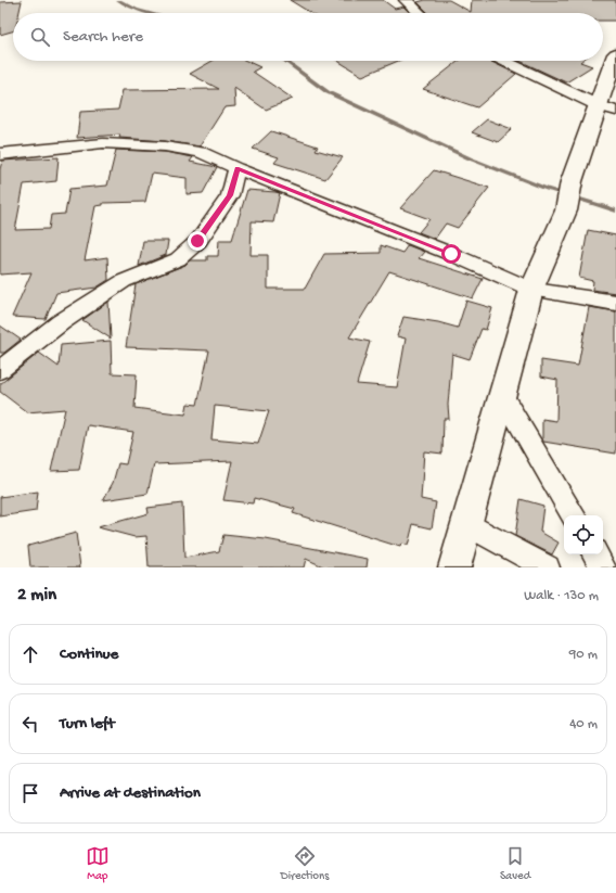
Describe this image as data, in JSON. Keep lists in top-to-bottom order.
{
  "page": {
    "search": "Search here",
    "heading": ["2 min", "Walk · 130 m"],
    "list": [
      ["Continue", "90 m"],
      ["Turn left", "40 m"],
      "Arrive at destination"
    ],
    "nav": ["Map", "Directions", "Saved"]
  }
}
